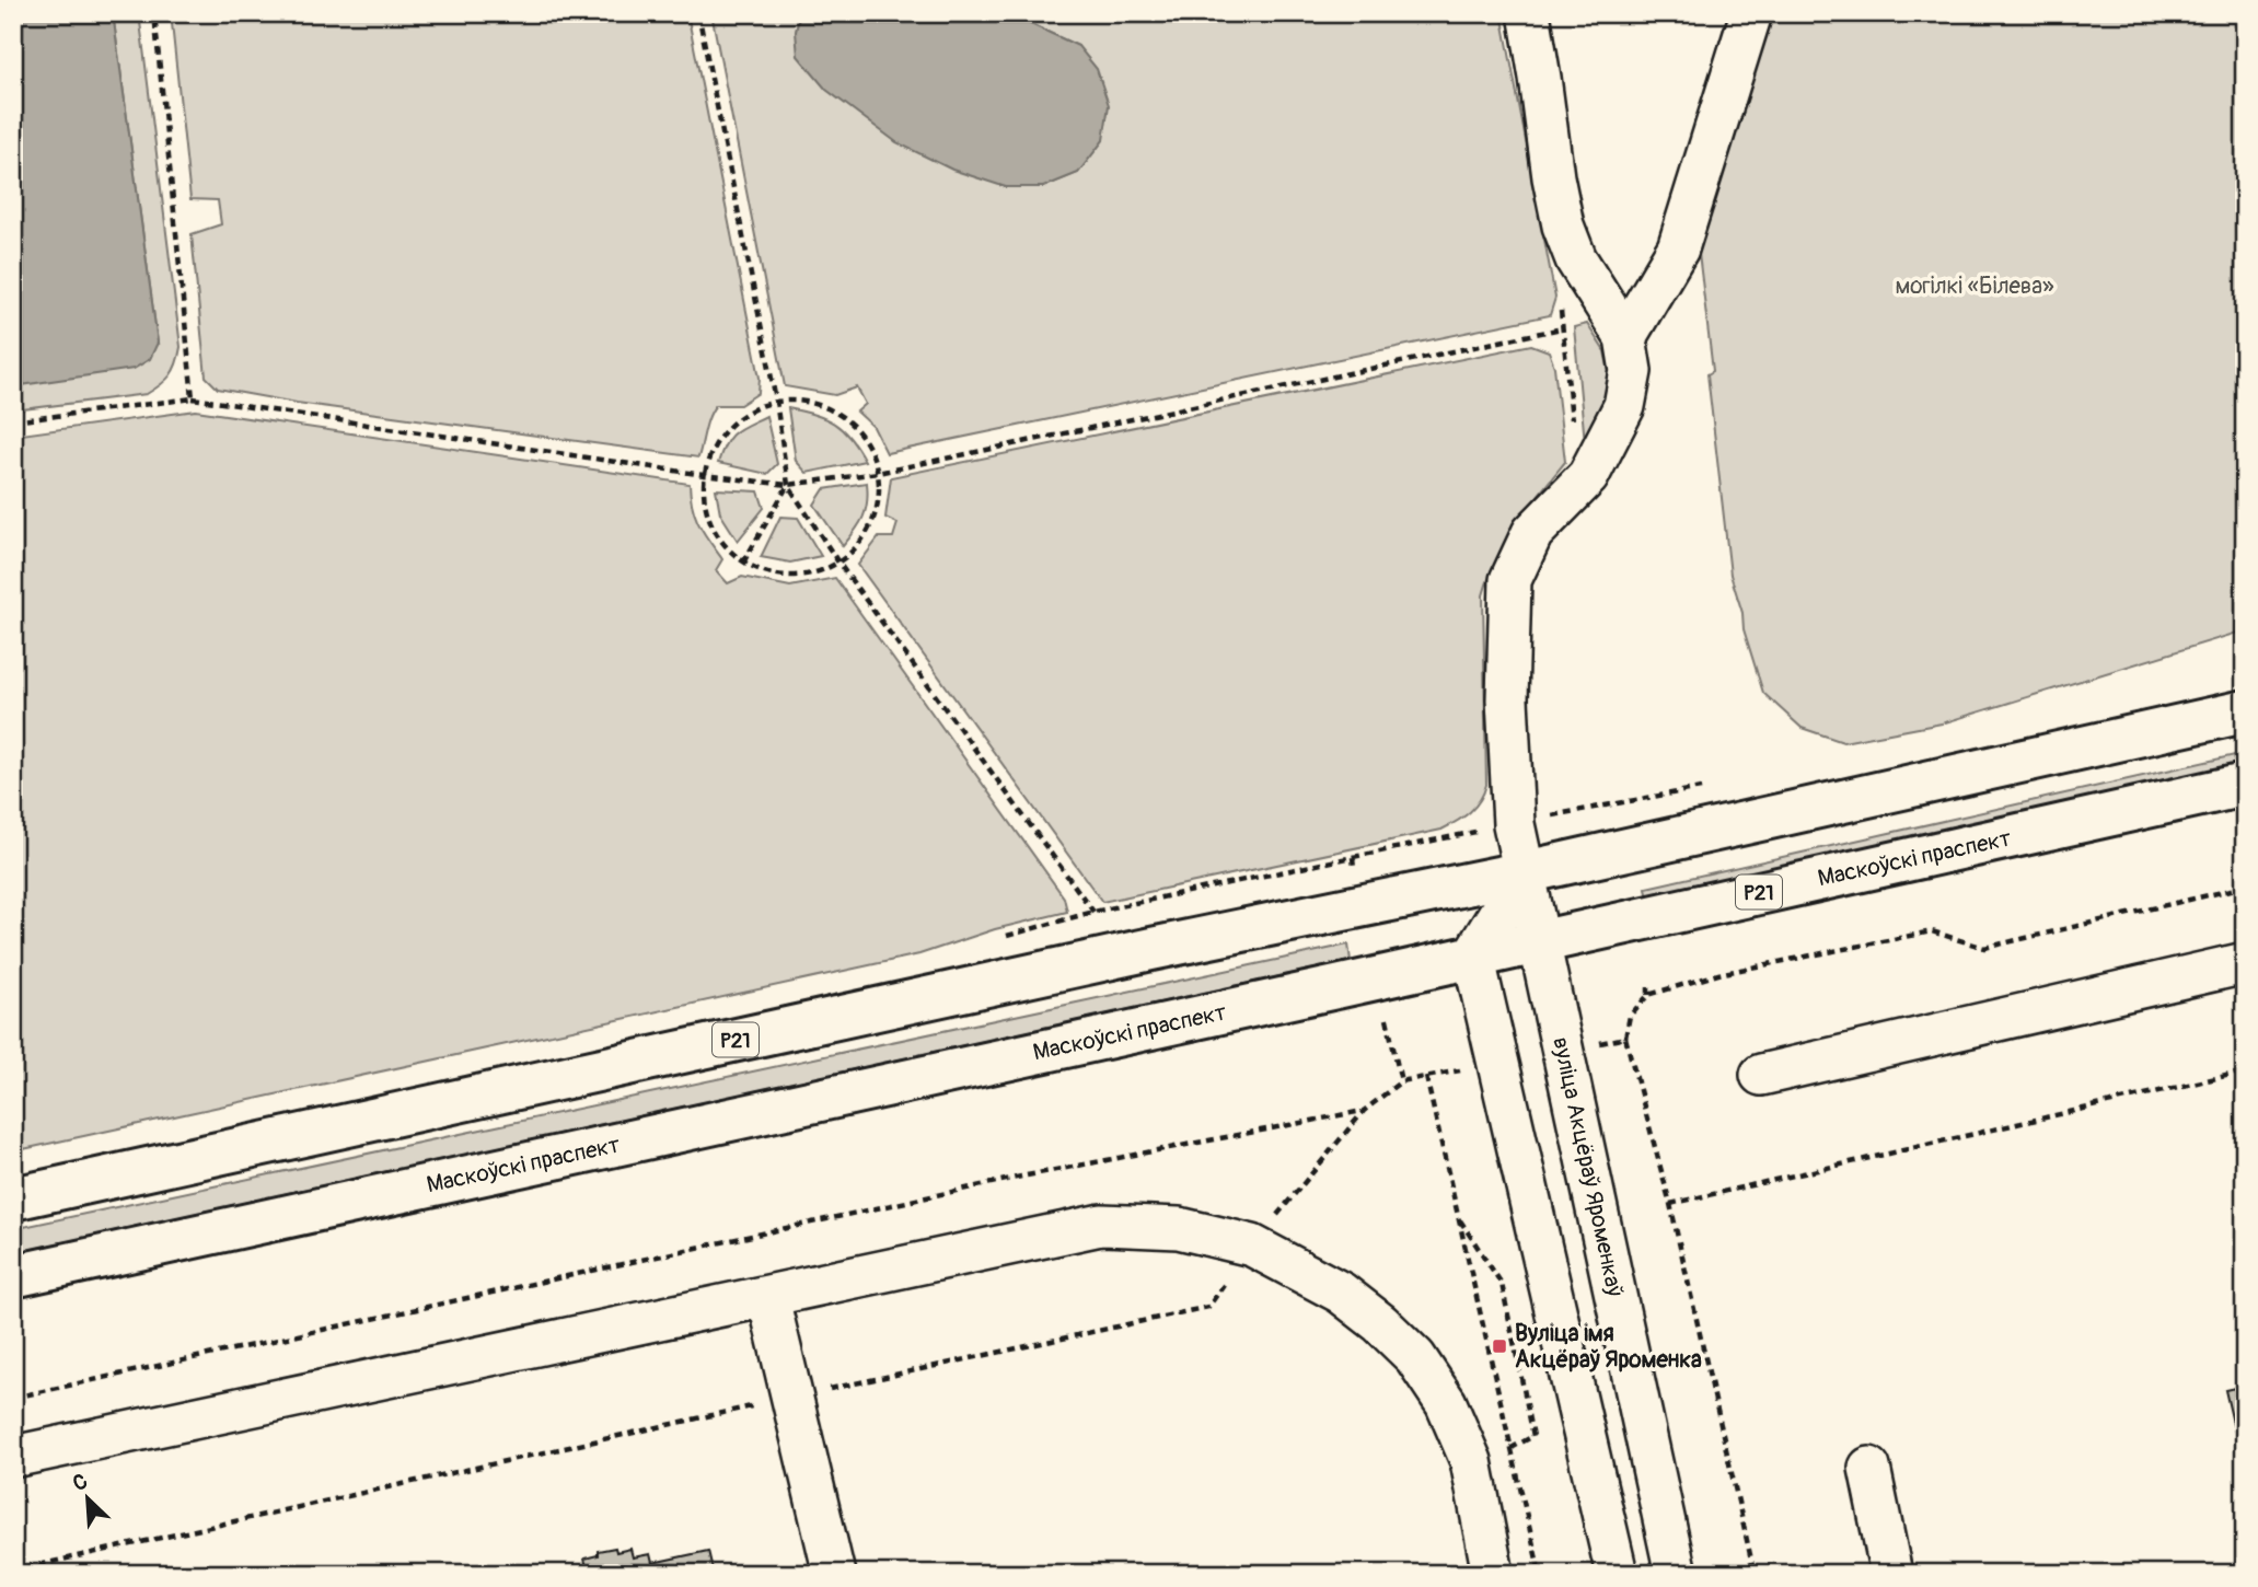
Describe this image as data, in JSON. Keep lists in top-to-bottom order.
{
  "streets": {
    "main road": ["Маскоўскі праспект", "Р21"],
    "street": ["вуліца Акцёраў Яроменкаў"]
  },
  "crossings": [
    ["Маскоўскі праспект", "вуліца Акцёраў Яроменкаў"],
    ["Р21", "вуліца Акцёраў Яроменкаў"]
  ],
  "parks": ["могілкі «Білева»"],
  "places": {
    "transit": ["Вуліца імя Акцёраў Яроменка"]
  },
  "north": "top left"
}
